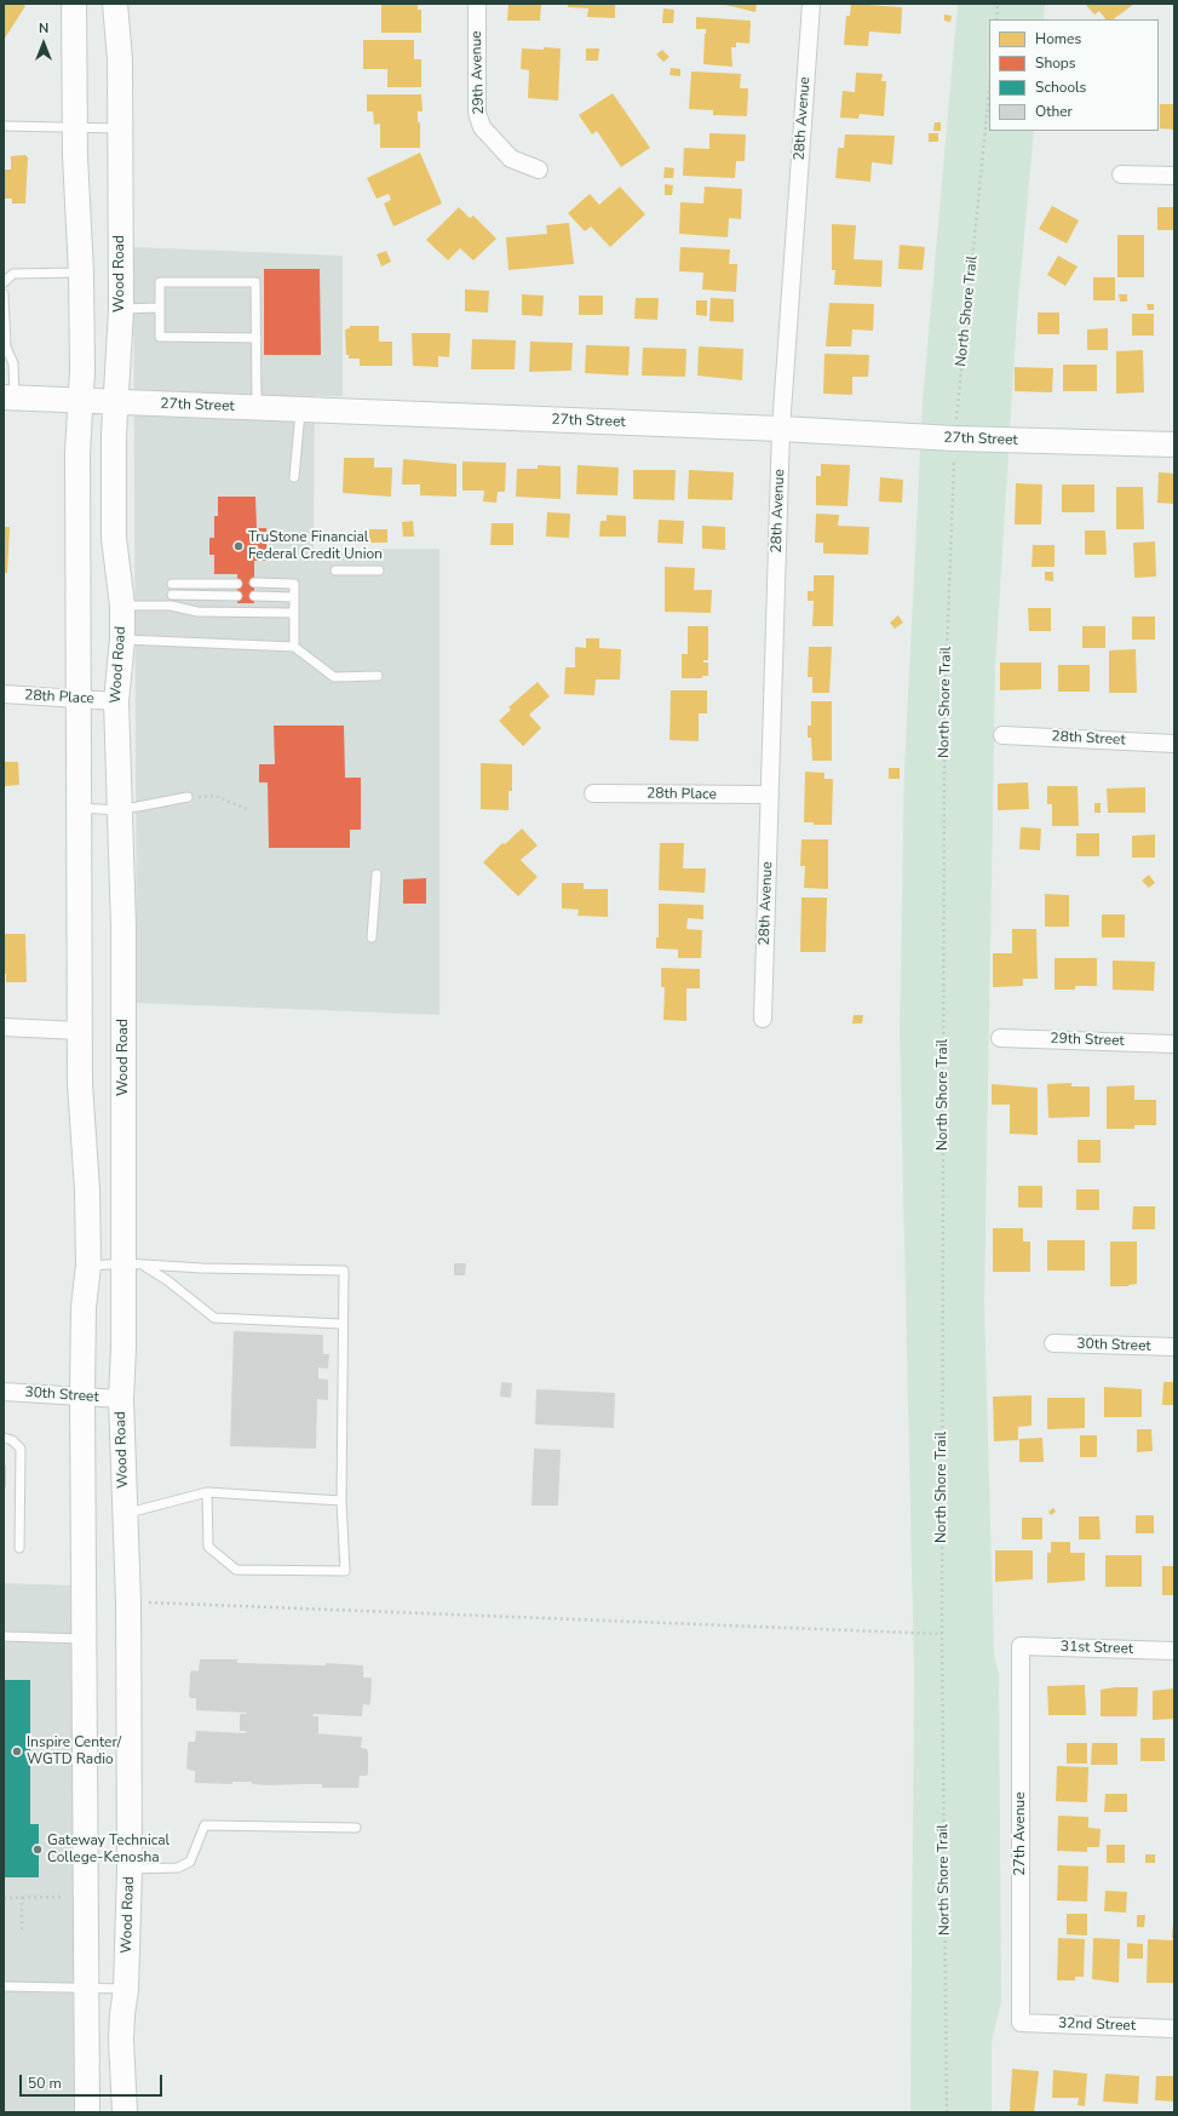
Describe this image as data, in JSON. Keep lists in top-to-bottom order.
{
  "streets": {
    "street": [
      "29th Avenue",
      "28th Avenue",
      "Wood Road",
      "27th Street",
      "28th Place",
      "28th Street",
      "29th Street",
      "30th Street",
      "31st Street",
      "27th Avenue",
      "32nd Street"
    ],
    "path": ["North Shore Trail"]
  },
  "crossings": [
    ["28th Avenue", "27th Street"],
    ["28th Avenue", "28th Place"],
    ["Wood Road", "27th Street"],
    ["Wood Road", "28th Place"],
    ["Wood Road", "30th Street"],
    ["North Shore Trail", "27th Street"],
    ["31st Street", "27th Avenue"],
    ["27th Avenue", "32nd Street"]
  ],
  "places": ["TruStone Financial Federal Credit Union", "Inspire Center/ WGTD Radio", "Gateway Technical College-Kenosha"],
  "legend": [
    "Homes",
    "Shops",
    "Schools",
    "Other"
  ],
  "scale_bar": "50 m",
  "north": "top"
}
